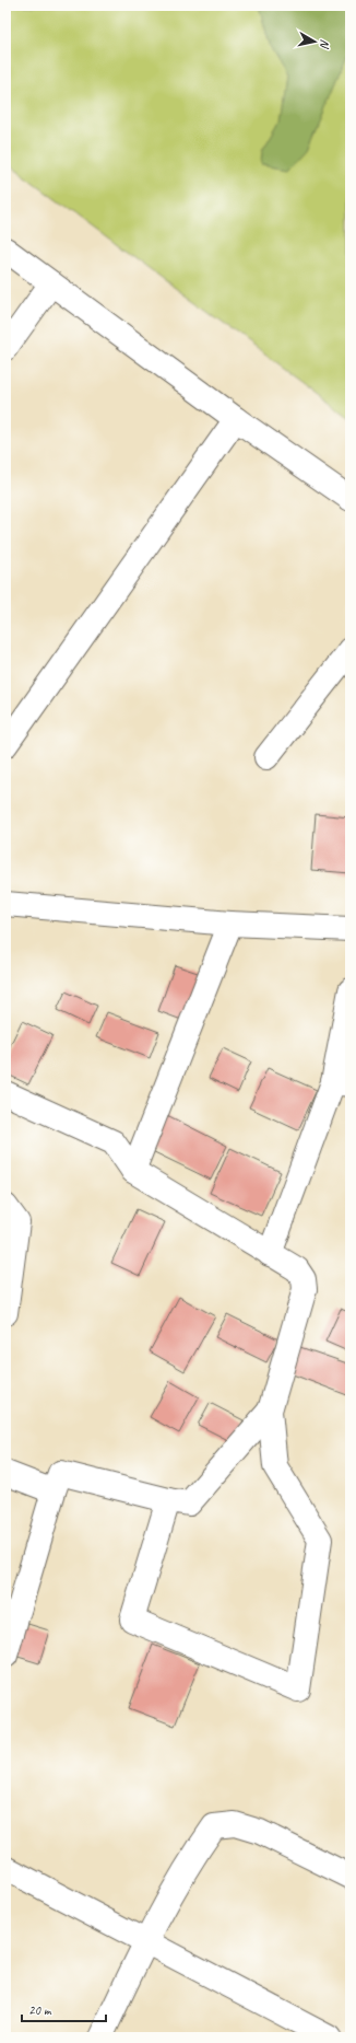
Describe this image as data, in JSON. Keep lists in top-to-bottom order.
{
  "scale_bar": "20 m",
  "north": "right"
}
